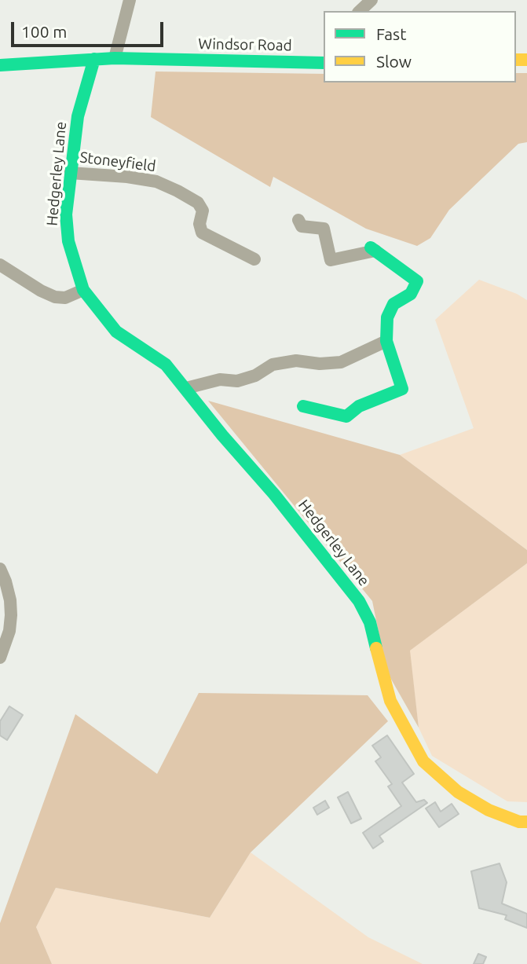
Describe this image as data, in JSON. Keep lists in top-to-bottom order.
{
  "streets": {
    "street": ["Windsor Road", "Stoneyfield", "Hedgerley Lane"]
  },
  "crossings": [
    ["Windsor Road", "Hedgerley Lane"],
    ["Stoneyfield", "Hedgerley Lane"]
  ],
  "legend": ["Fast", "Slow"],
  "scale_bar": "100 m"
}
